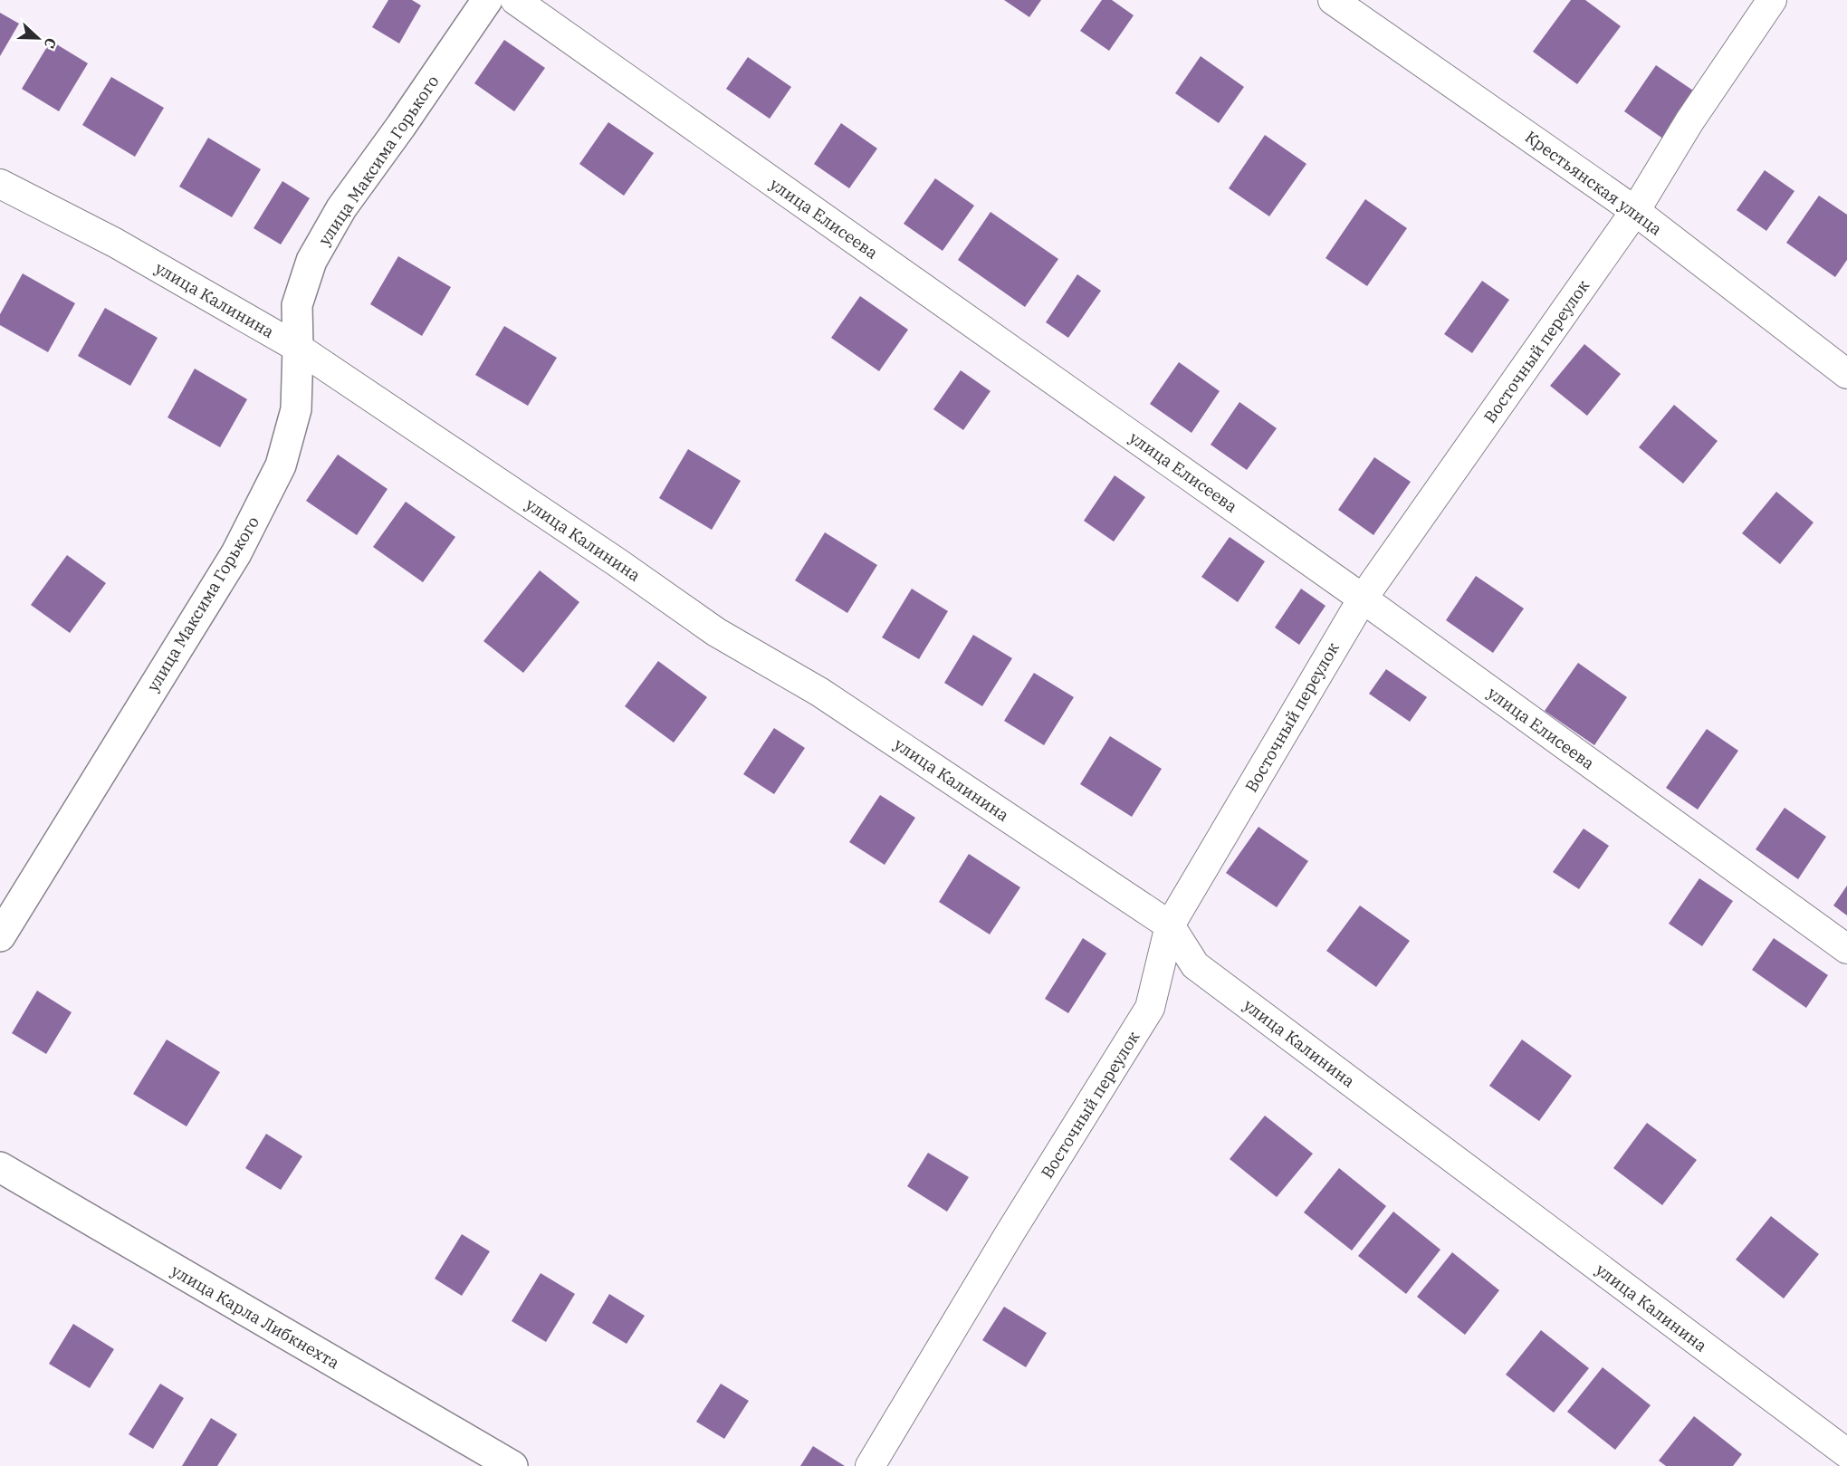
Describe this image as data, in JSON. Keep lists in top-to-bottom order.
{
  "streets": {
    "street": [
      "улица Максима Горького",
      "Крестьянская улица",
      "улица Елисеева",
      "улица Калинина",
      "Восточный переулок",
      "улица Карла Либкнехта"
    ]
  },
  "crossings": [
    ["улица Максима Горького", "улица Калинина"],
    ["Крестьянская улица", "Восточный переулок"],
    ["улица Елисеева", "Восточный переулок"],
    ["улица Калинина", "Восточный переулок"]
  ],
  "north": "right"
}
